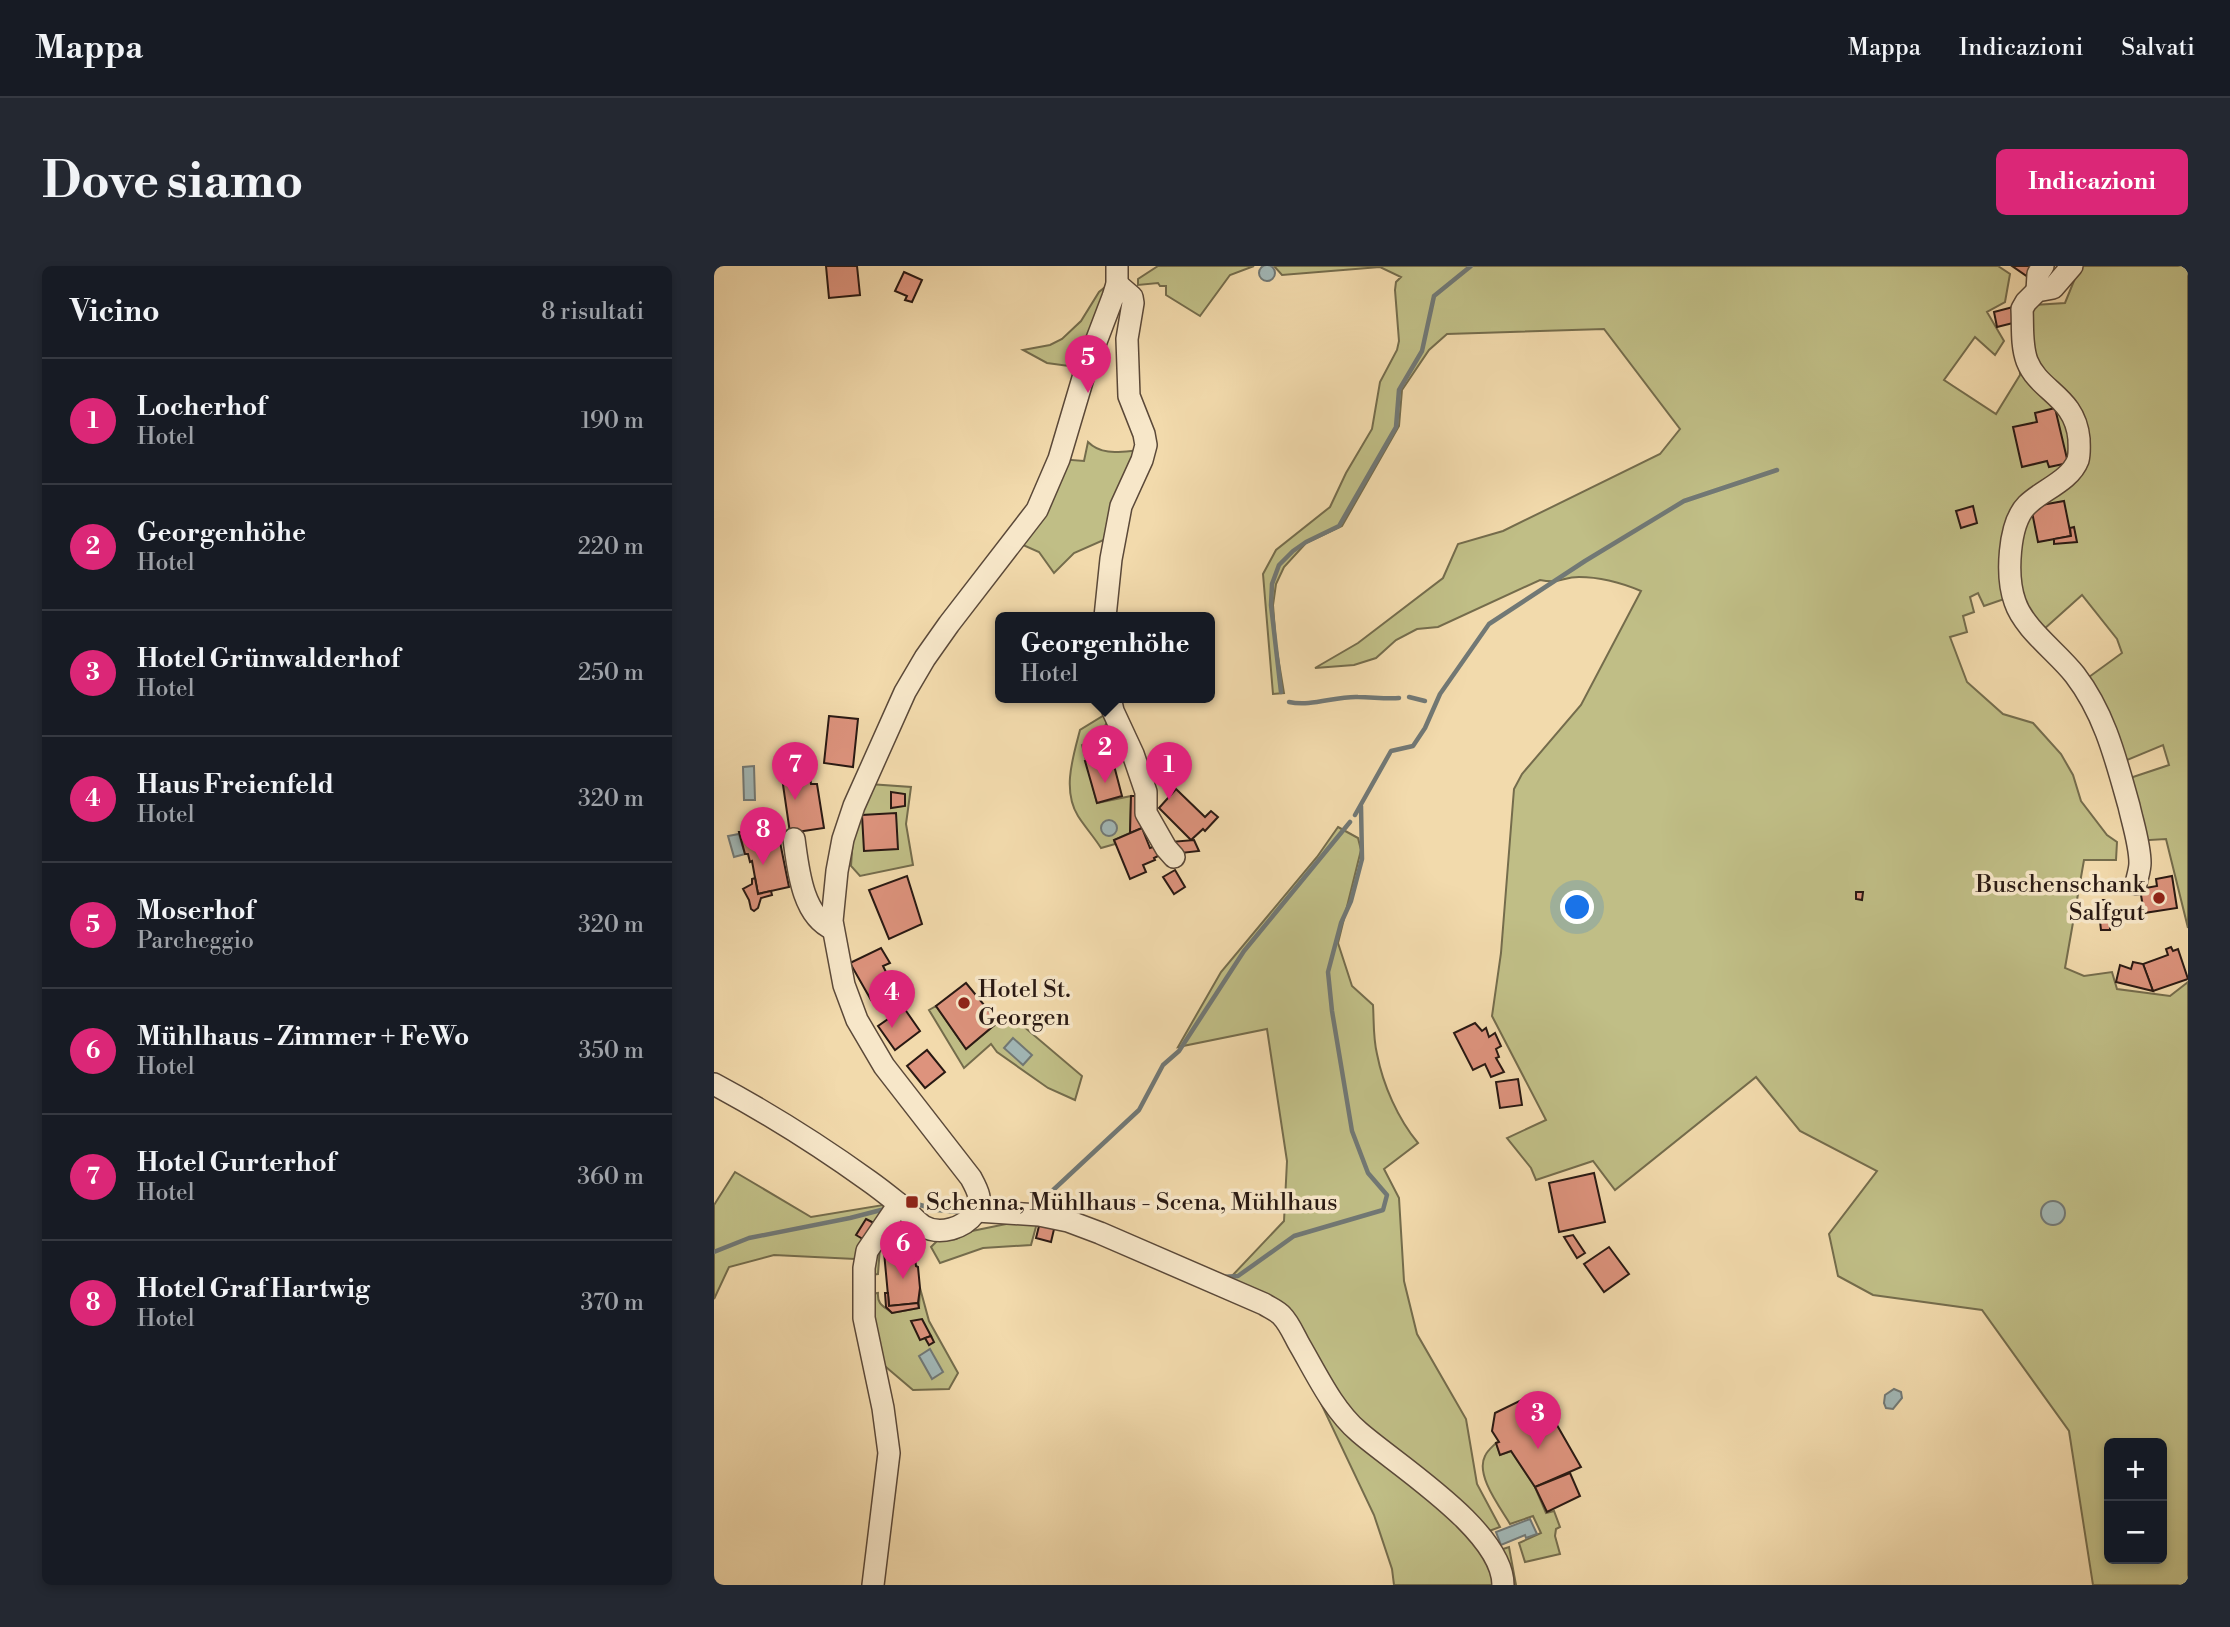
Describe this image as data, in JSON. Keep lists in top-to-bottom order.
{
  "places": {
    "other": ["Buschenschank Salfgut", "Hotel St. Georgen"],
    "transit": ["Schenna, Mühlhaus - Scena, Mühlhaus"]
  },
  "page": {
    "header": "Mappa",
    "nav": ["Mappa", "Indicazioni", "Salvati"],
    "buttons": "Indicazioni",
    "title": "Dove siamo",
    "heading": ["Vicino", "8 risultati"],
    "pins": [
      "5",
      "2",
      "1",
      "7",
      "8",
      "4",
      "6",
      "3"
    ],
    "list": [
      {
        "mark": "1",
        "name": "Locherhof",
        "note": "Hotel",
        "value": "190 m"
      },
      {
        "mark": "2",
        "name": "Georgenhöhe",
        "note": "Hotel",
        "value": "220 m"
      },
      {
        "mark": "3",
        "name": "Hotel Grünwalderhof",
        "note": "Hotel",
        "value": "250 m"
      },
      {
        "mark": "4",
        "name": "Haus Freienfeld",
        "note": "Hotel",
        "value": "320 m"
      },
      {
        "mark": "5",
        "name": "Moserhof",
        "note": "Parcheggio",
        "value": "320 m"
      },
      {
        "mark": "6",
        "name": "Mühlhaus - Zimmer + FeWo",
        "note": "Hotel",
        "value": "350 m"
      },
      {
        "mark": "7",
        "name": "Hotel Gurterhof",
        "note": "Hotel",
        "value": "360 m"
      },
      {
        "mark": "8",
        "name": "Hotel Graf Hartwig",
        "note": "Hotel",
        "value": "370 m"
      }
    ],
    "popup": ["Georgenhöhe", "Hotel"],
    "map_buttons": ["+", "−"]
  }
}
